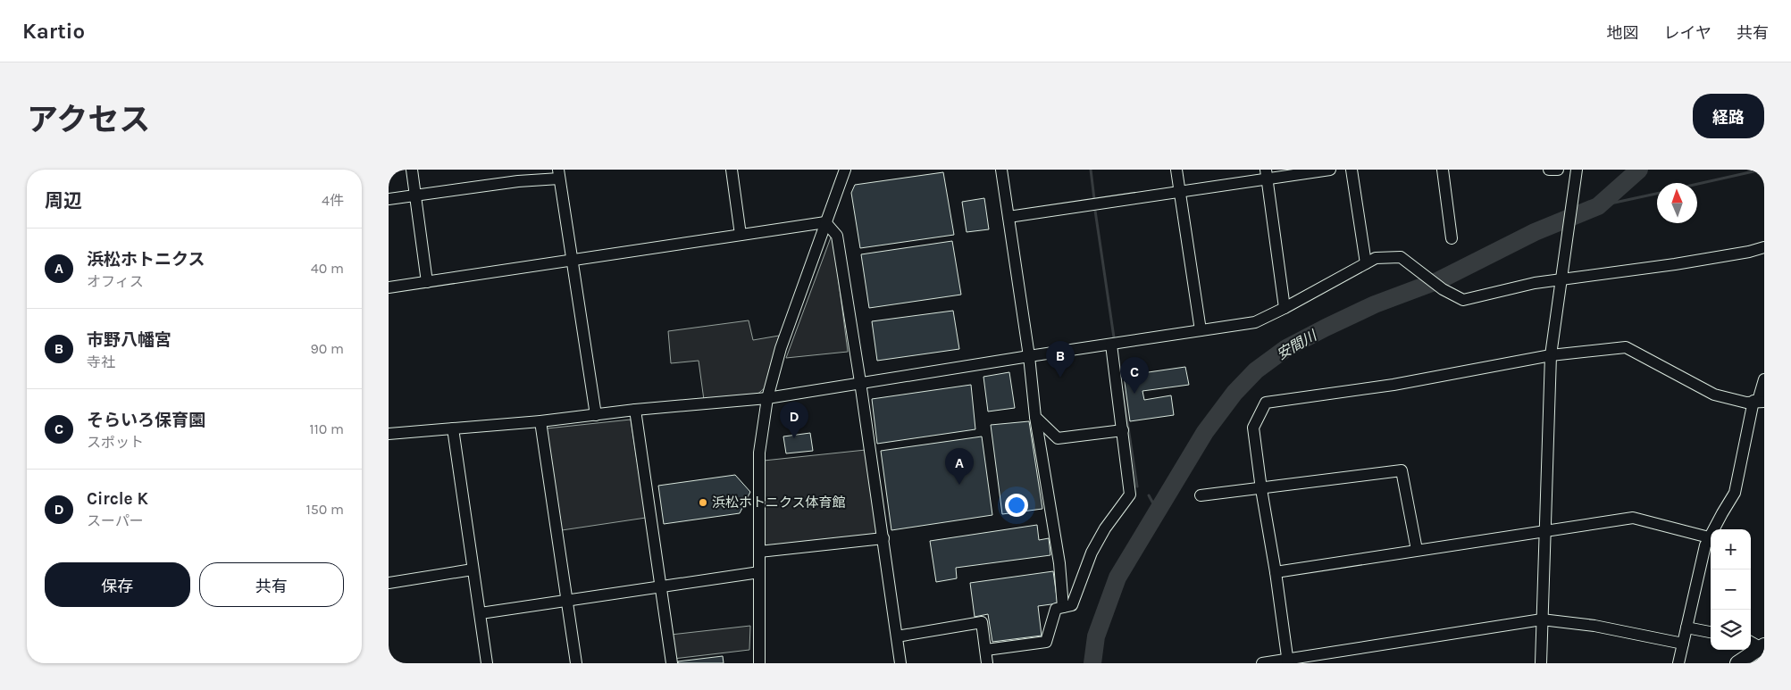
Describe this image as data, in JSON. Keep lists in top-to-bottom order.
{
  "water": ["安間川"],
  "places": ["浜松ホトニクス体育館"],
  "north": "top",
  "page": {
    "header": "Kartio",
    "nav": ["地図", "レイヤ", "共有"],
    "title": "アクセス",
    "buttons": [
      "経路",
      ["保存", "共有"]
    ],
    "heading": ["周辺", "4件"],
    "list": [
      {
        "mark": "A",
        "name": "浜松ホトニクス",
        "note": "オフィス",
        "value": "40 m"
      },
      {
        "mark": "B",
        "name": "市野八幡宮",
        "note": "寺社",
        "value": "90 m"
      },
      {
        "mark": "C",
        "name": "そらいろ保育園",
        "note": "スポット",
        "value": "110 m"
      },
      {
        "mark": "D",
        "name": "Circle K",
        "note": "スーパー",
        "value": "150 m"
      }
    ],
    "pins": [
      "B",
      "C",
      "D",
      "A"
    ],
    "map_buttons": ["+", "−"]
  }
}
